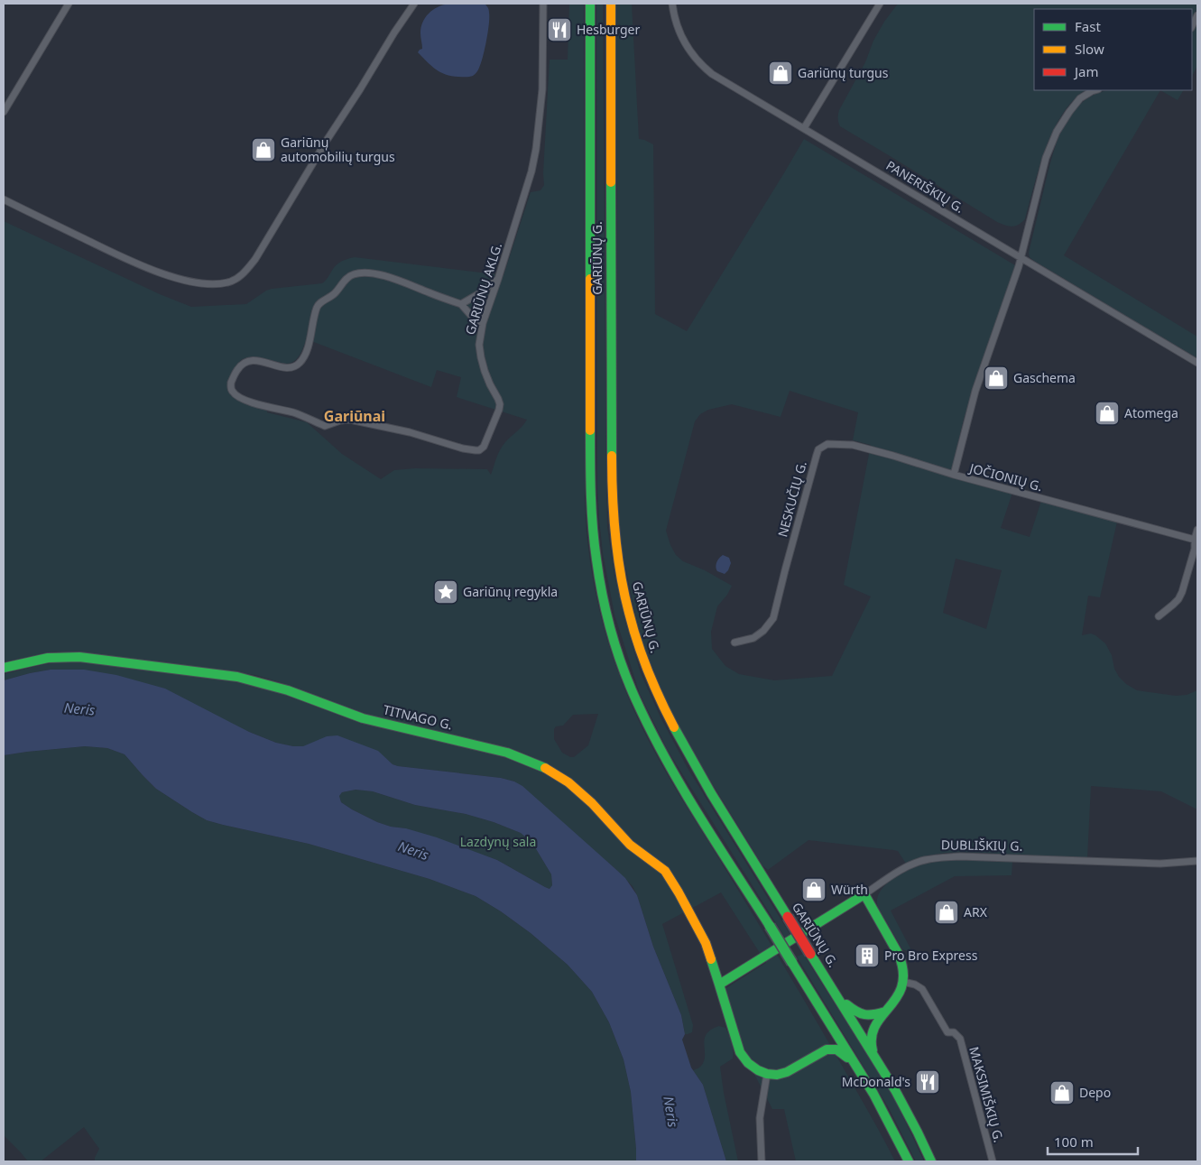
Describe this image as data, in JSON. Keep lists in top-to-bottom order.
{
  "streets": {
    "main road": ["GARIŪNŲ G.", "TITNAGO G.", "DUBLIŠKIŲ G."],
    "street": [
      "PANERIŠKIŲ G.",
      "GARIŪNŲ AKLG.",
      "JOČIONIŲ G.",
      "NESKUČIŲ G.",
      "MAKSIMIŠKIŲ G."
    ]
  },
  "crossings": [
    ["PANERIŠKIŲ G.", "JOČIONIŲ G."],
    ["JOČIONIŲ G.", "NESKUČIŲ G."],
    ["TITNAGO G.", "DUBLIŠKIŲ G."]
  ],
  "districts": ["Gariūnai"],
  "water": ["Neris"],
  "parks": ["Lazdynų sala"],
  "places": {
    "restaurant": ["Hesburger", "McDonald's"],
    "shop": [
      "Gariūnų turgus",
      "Gariūnų automobilių turgus",
      "Gaschema",
      "Atomega",
      "Würth",
      "ARX",
      "Depo"
    ],
    "place": ["Gariūnų regykla"],
    "building": ["Pro Bro Express"]
  },
  "legend": ["Fast", "Slow", "Jam"],
  "scale_bar": "100 m"
}
